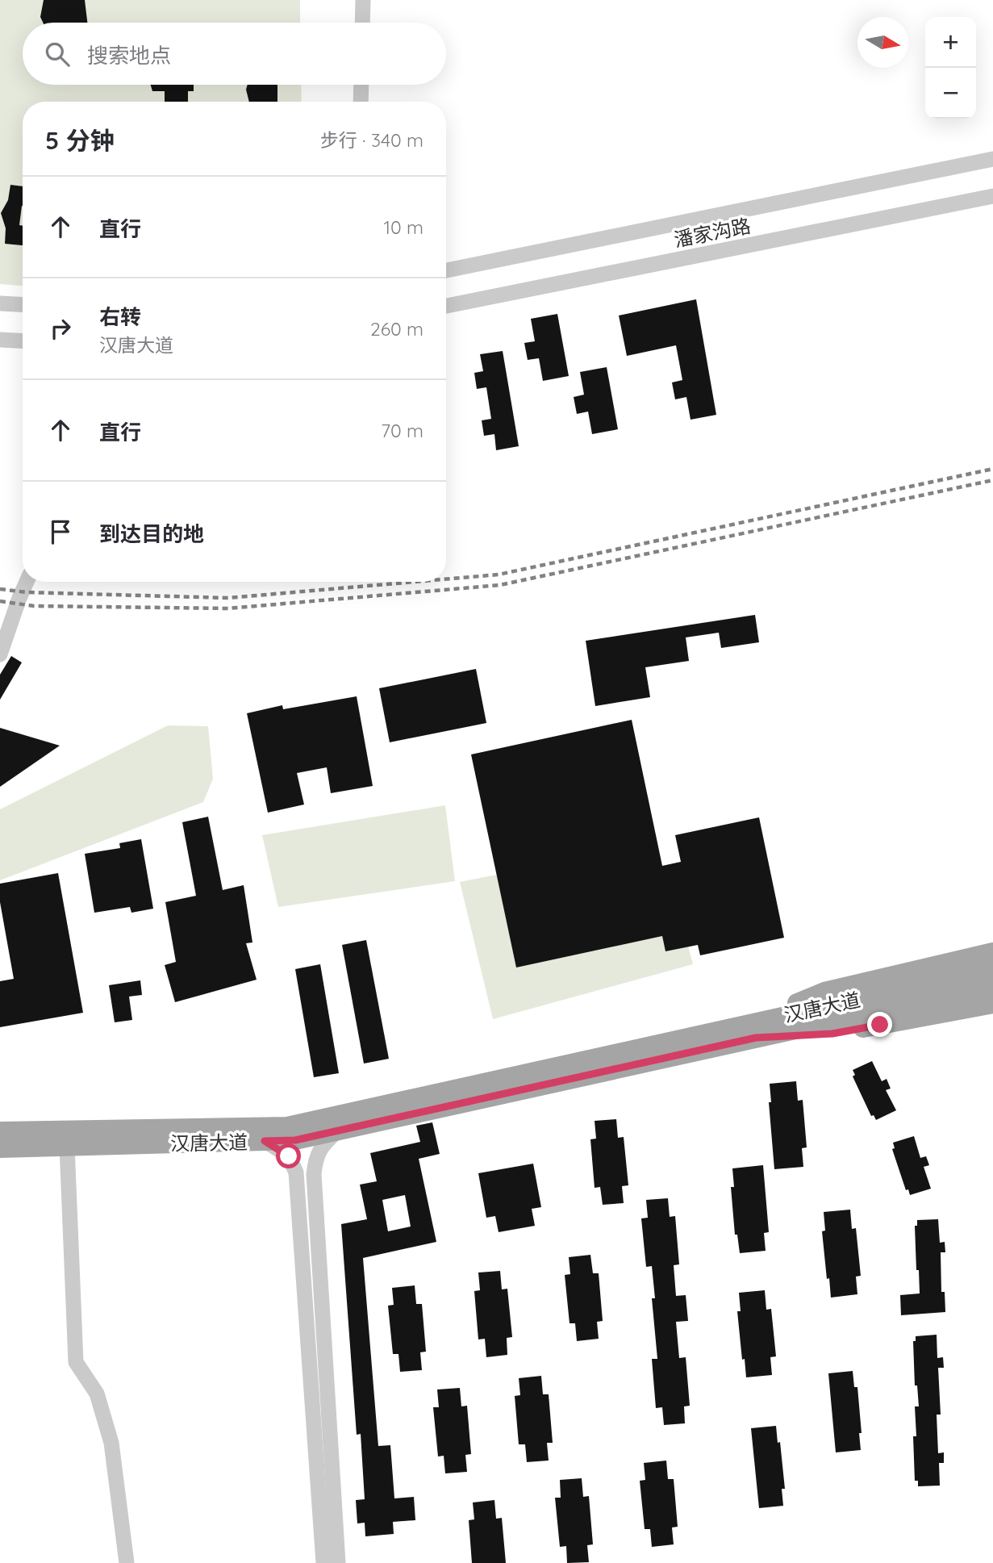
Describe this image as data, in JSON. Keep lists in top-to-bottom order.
{
  "streets": {
    "main road": ["汉唐大道"],
    "street": ["潘家沟路"]
  },
  "north": "right",
  "page": {
    "map_buttons": ["+", "−"],
    "search": "搜索地点",
    "heading": ["5 分钟", "步行 · 340 m"],
    "list": [
      ["直行", "10 m"],
      ["右转", "汉唐大道", "260 m"],
      ["直行", "70 m"],
      "到达目的地"
    ]
  }
}
